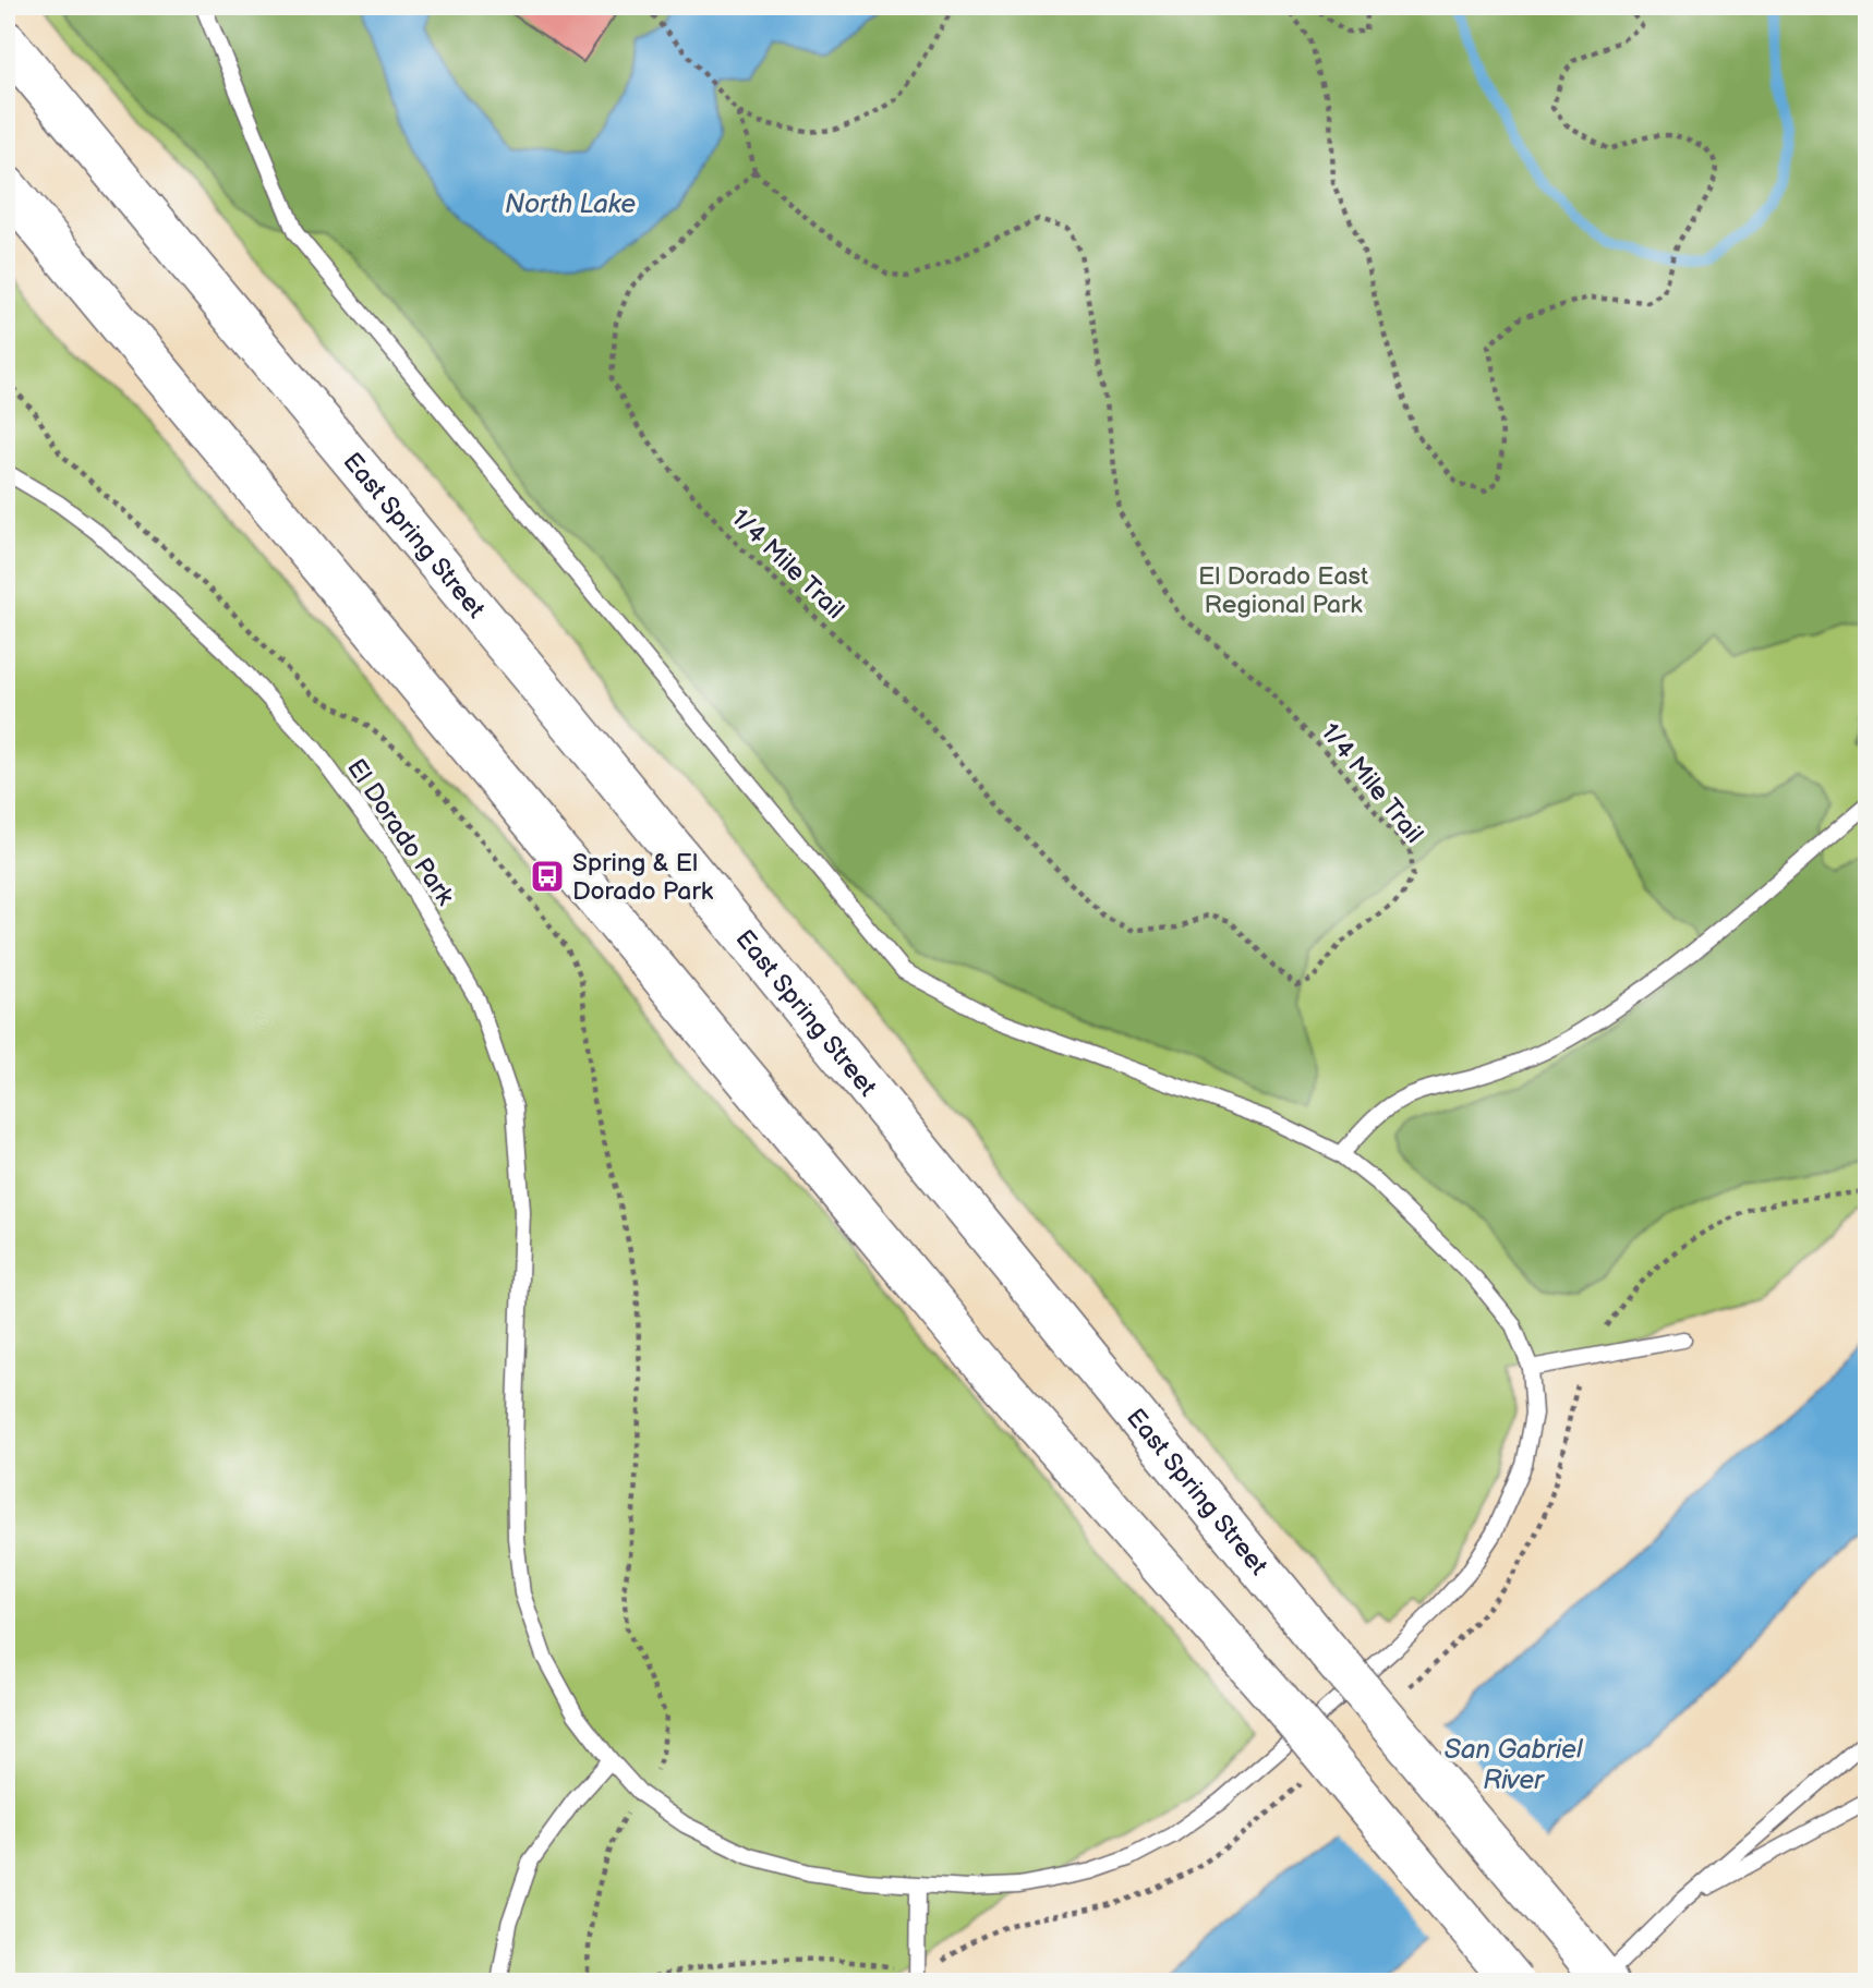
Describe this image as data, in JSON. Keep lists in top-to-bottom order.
{
  "streets": {
    "main road": ["East Spring Street"],
    "lane": ["El Dorado Park"],
    "path": ["1/4 Mile Trail"]
  },
  "water": ["North Lake", "San Gabriel River"],
  "parks": ["El Dorado East Regional Park"],
  "places": {
    "bus stop": ["Spring & El Dorado Park"]
  }
}
